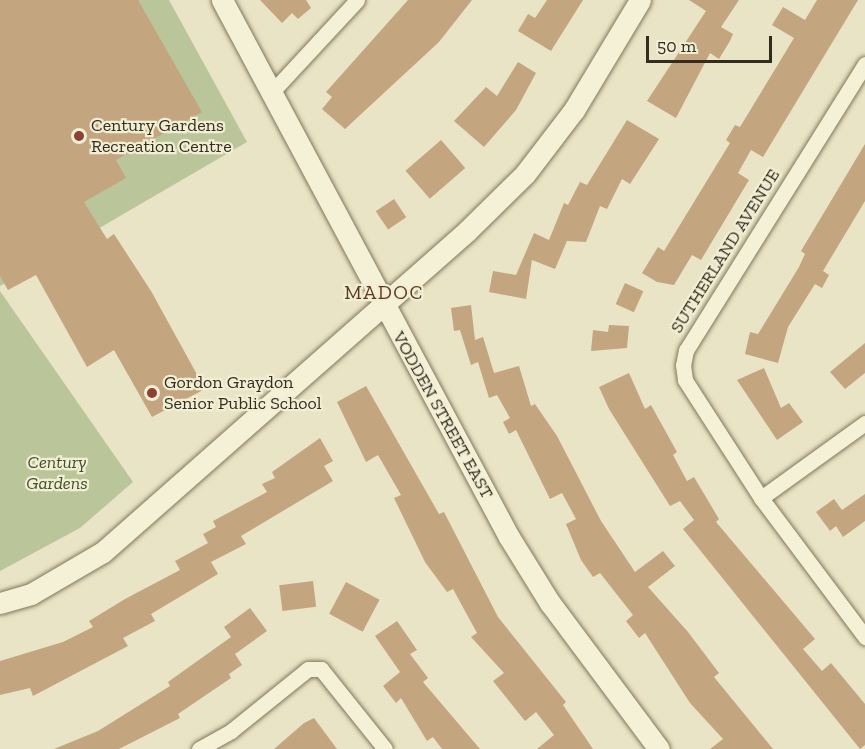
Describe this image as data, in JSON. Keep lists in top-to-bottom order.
{
  "streets": {
    "street": ["SUTHERLAND AVENUE", "VODDEN STREET EAST"]
  },
  "districts": ["MADOC"],
  "parks": ["Century Gardens"],
  "places": ["Century Gardens Recreation Centre", "Gordon Graydon Senior Public School"],
  "scale_bar": "50 m"
}
